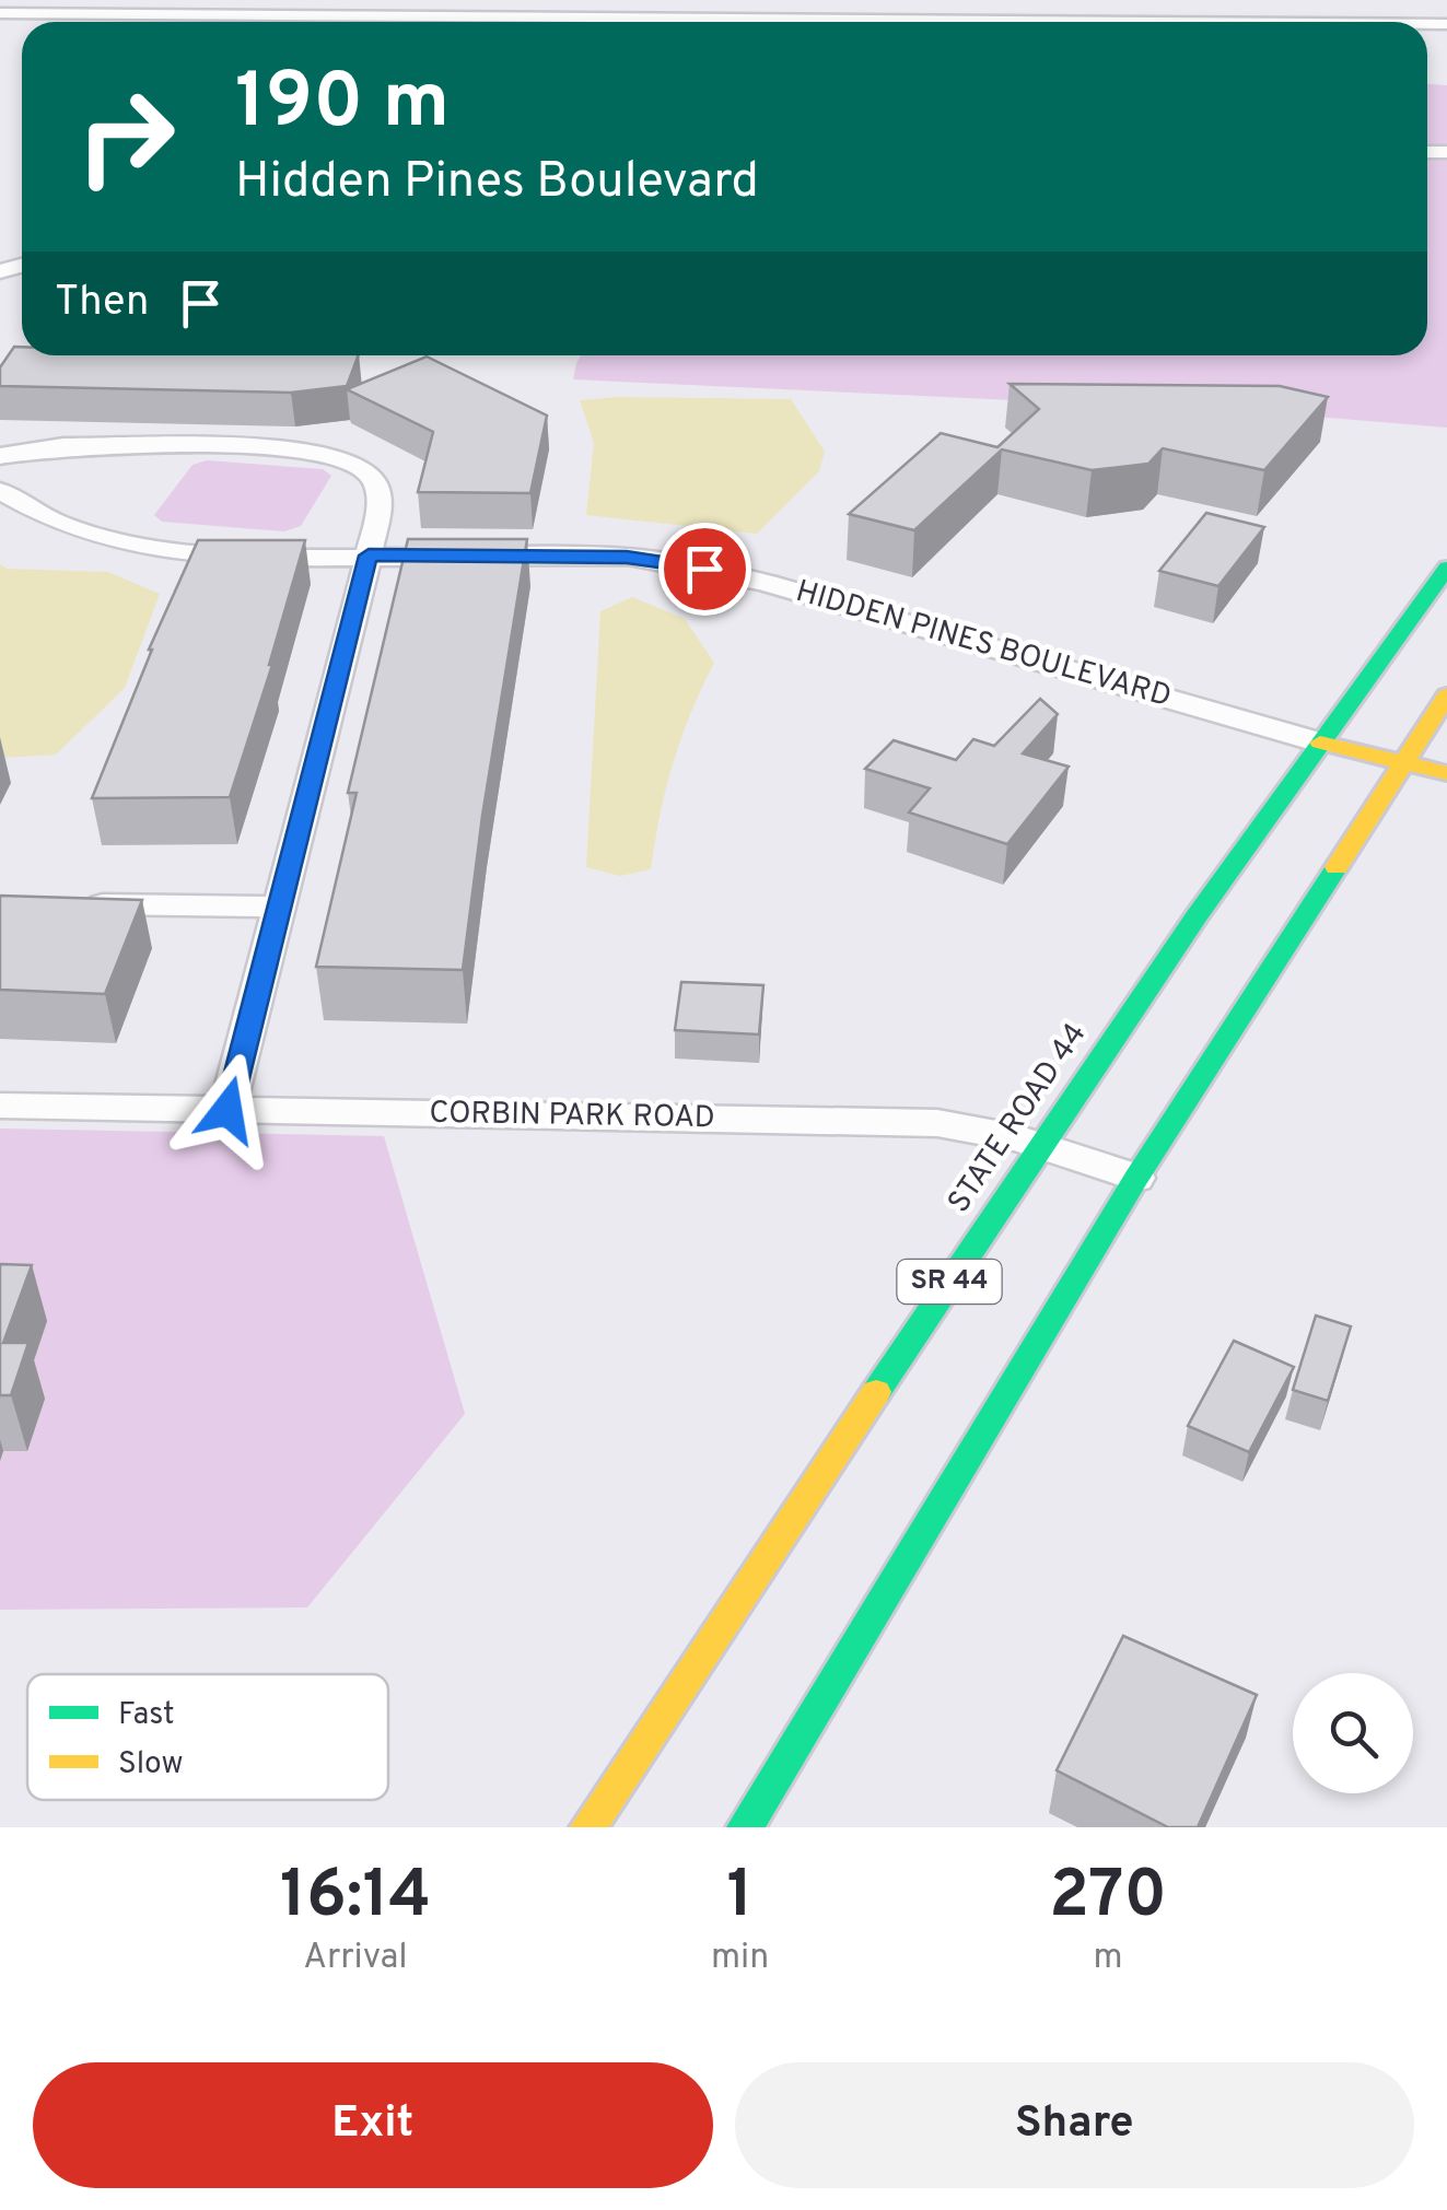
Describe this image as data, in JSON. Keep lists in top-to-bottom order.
{
  "streets": {
    "main road": ["STATE ROAD 44", "SR 44"],
    "street": ["HIDDEN PINES BOULEVARD", "CORBIN PARK ROAD"]
  },
  "crossings": [
    ["HIDDEN PINES BOULEVARD", "STATE ROAD 44"],
    ["CORBIN PARK ROAD", "STATE ROAD 44"]
  ],
  "legend": ["Fast", "Slow"],
  "page": {
    "turn": ["190 m", "Hidden Pines Boulevard"],
    "then": "Then",
    "eta": [
      "16:14",
      "Arrival",
      "1",
      "min",
      "270",
      "m"
    ],
    "buttons": ["Exit", "Share"]
  }
}
